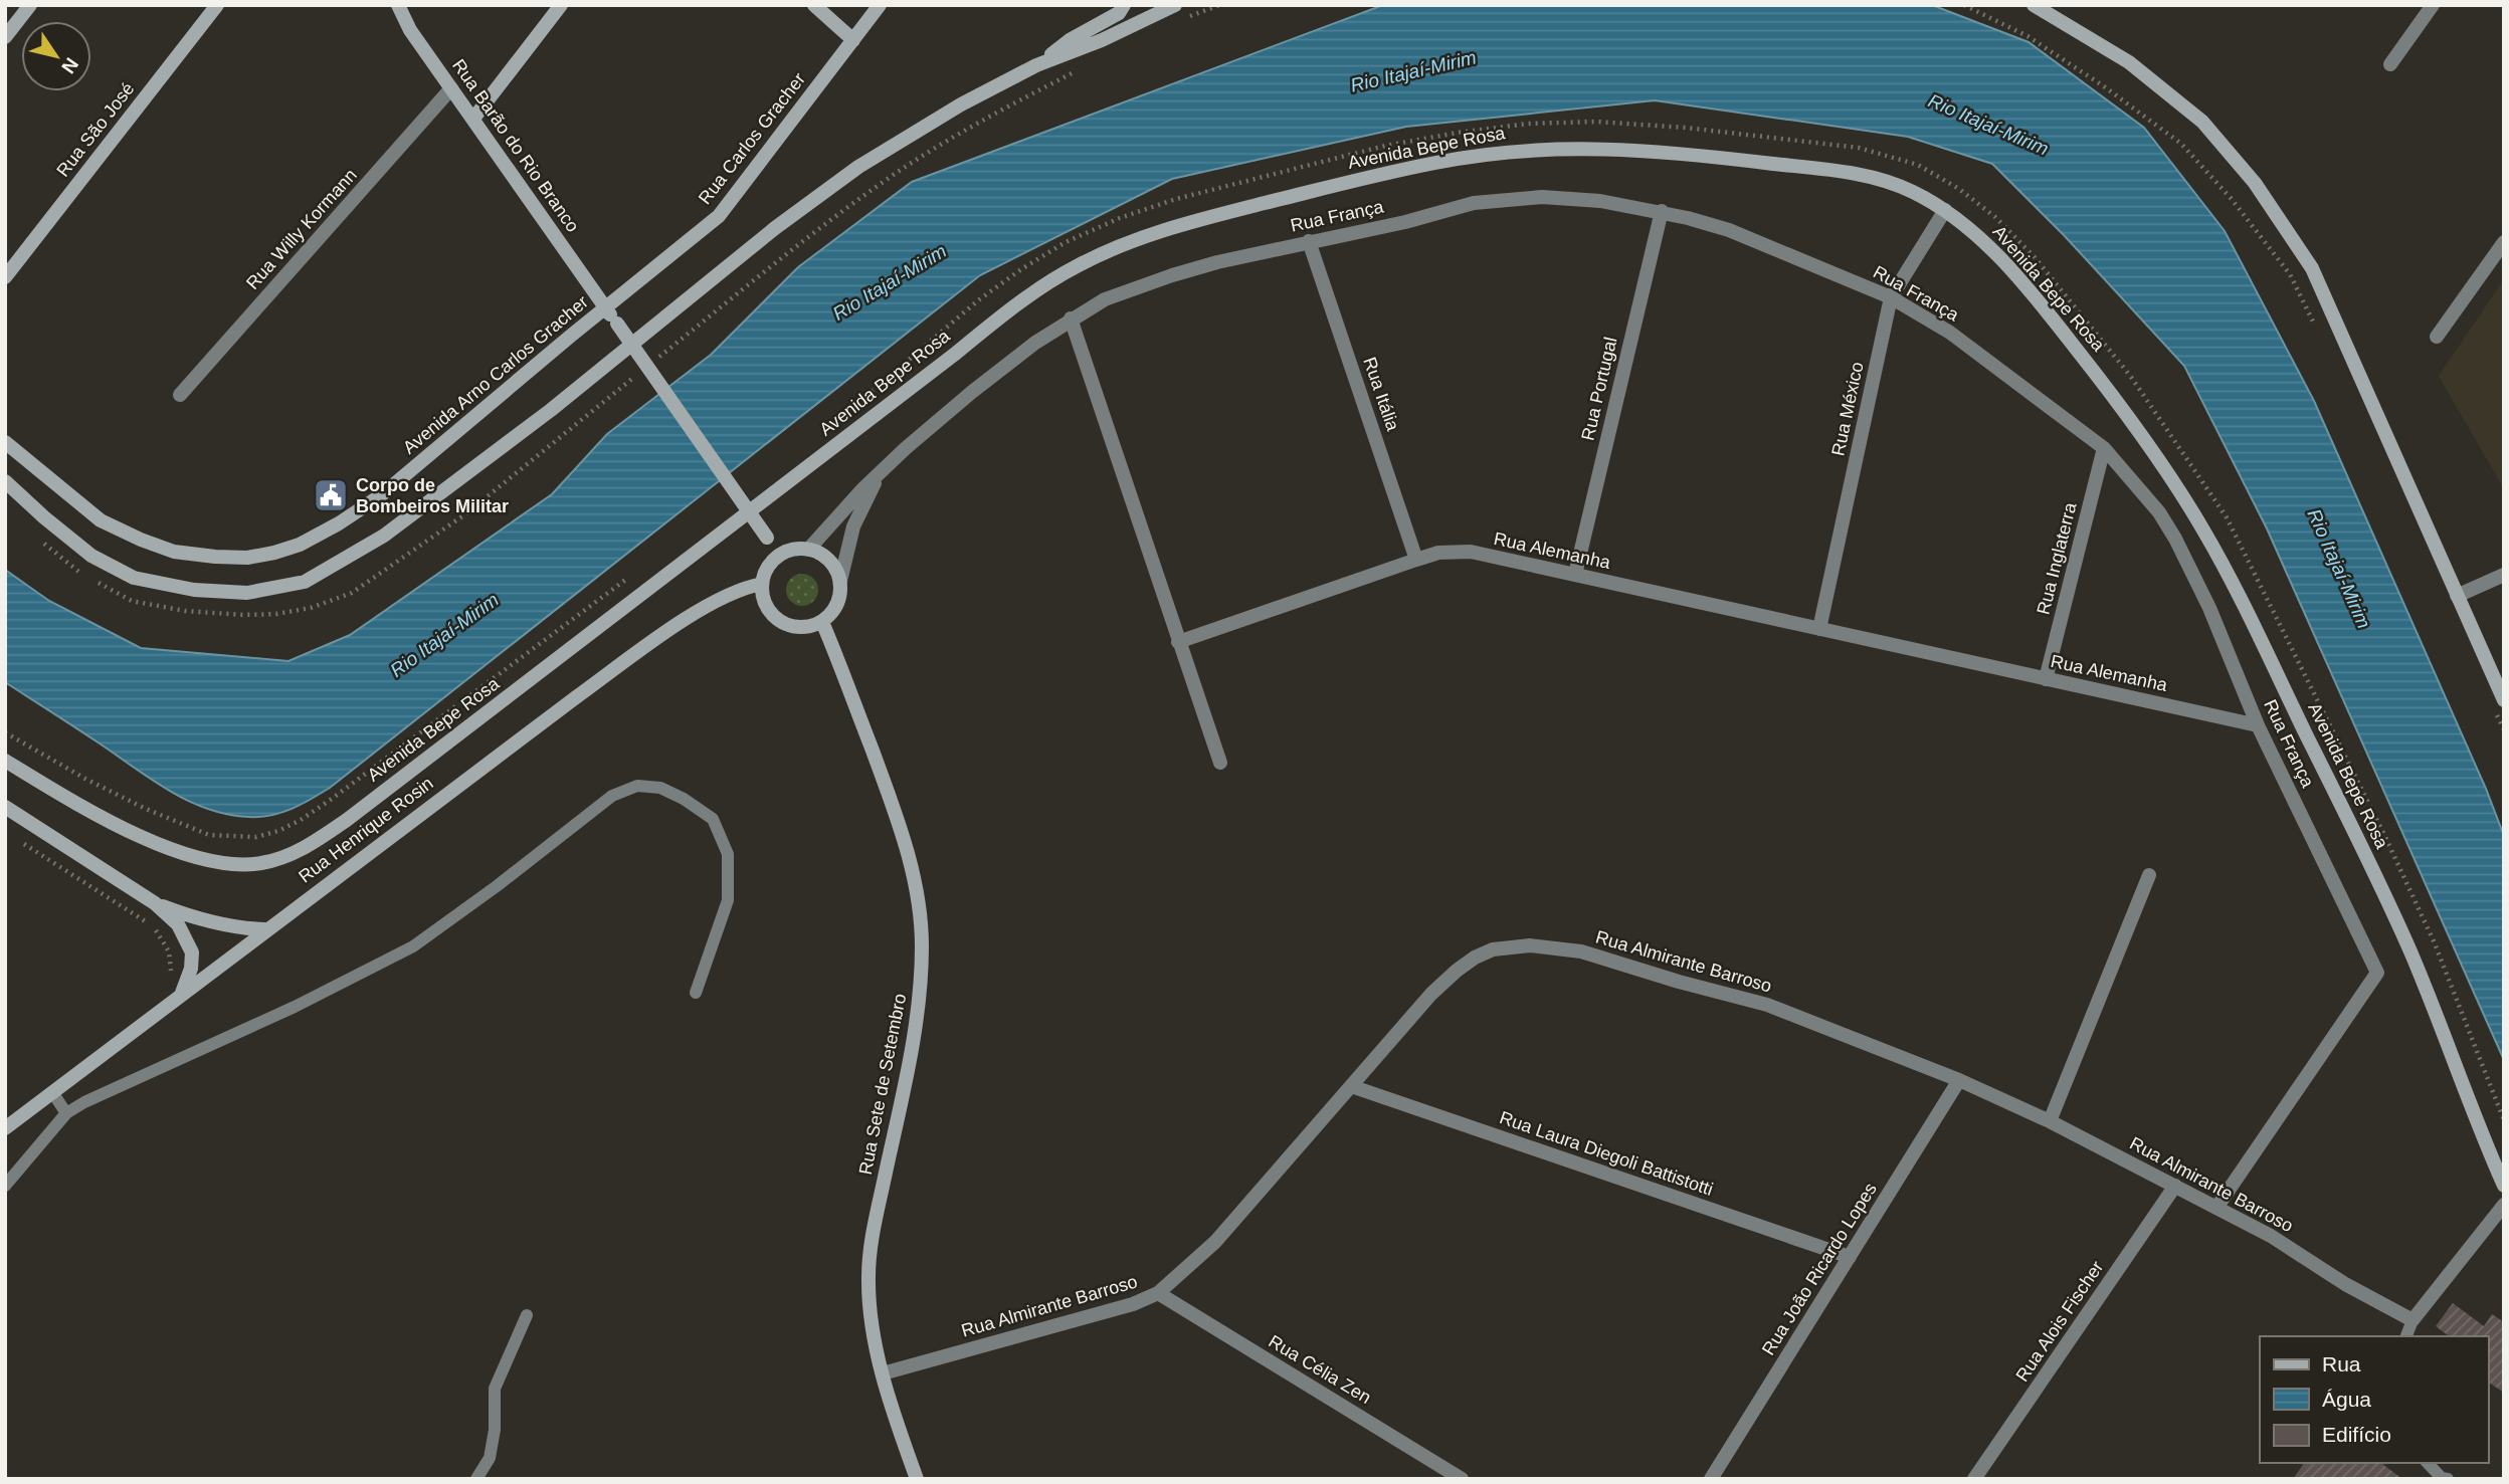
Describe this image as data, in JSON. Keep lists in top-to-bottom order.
{
  "streets": {
    "main road": [
      "Rua São José",
      "Rua Carlos Gracher",
      "Rua Barão do Rio Branco",
      "Avenida Bepe Rosa",
      "Avenida Arno Carlos Gracher",
      "Rua Henrique Rosin",
      "Rua Sete de Setembro"
    ],
    "street": [
      "Rua França",
      "Rua Willy Kormann",
      "Rua Portugal",
      "Rua Itália",
      "Rua México",
      "Rua Alemanha",
      "Rua Inglaterra",
      "Rua Almirante Barroso",
      "Rua Laura Diegoli Battistotti",
      "Rua João Ricardo Lopes",
      "Rua Alois Fischer",
      "Rua Célia Zen"
    ]
  },
  "crossings": [
    ["Rua Carlos Gracher", "Rua Barão do Rio Branco"],
    ["Rua Carlos Gracher", "Avenida Arno Carlos Gracher"],
    ["Rua Barão do Rio Branco", "Rua França"],
    ["Rua Barão do Rio Branco", "Rua Willy Kormann"],
    ["Rua Barão do Rio Branco", "Avenida Arno Carlos Gracher"],
    ["Rua Barão do Rio Branco", "Rua Henrique Rosin"],
    ["Rua Barão do Rio Branco", "Rua Sete de Setembro"],
    ["Avenida Bepe Rosa", "Rua México"],
    ["Rua França", "Rua Portugal"],
    ["Rua França", "Rua Itália"],
    ["Rua França", "Rua México"],
    ["Rua França", "Rua Alemanha"],
    ["Rua França", "Rua Inglaterra"],
    ["Rua França", "Rua Henrique Rosin"],
    ["Rua França", "Rua Almirante Barroso"],
    ["Rua França", "Rua Sete de Setembro"],
    ["Rua Portugal", "Rua Alemanha"],
    ["Rua Itália", "Rua Alemanha"],
    ["Rua México", "Rua Alemanha"],
    ["Rua Alemanha", "Rua Inglaterra"],
    ["Rua Henrique Rosin", "Rua Sete de Setembro"],
    ["Rua Almirante Barroso", "Rua Sete de Setembro"],
    ["Rua Almirante Barroso", "Rua Laura Diegoli Battistotti"],
    ["Rua Almirante Barroso", "Rua João Ricardo Lopes"],
    ["Rua Almirante Barroso", "Rua Alois Fischer"],
    ["Rua Almirante Barroso", "Rua Célia Zen"],
    ["Rua Laura Diegoli Battistotti", "Rua João Ricardo Lopes"]
  ],
  "water": ["Rio Itajaí-Mirim"],
  "places": {
    "public building": ["Corpo de Bombeiros Militar"]
  },
  "legend": ["Rua", "Água", "Edifício"],
  "north": "bottom right"
}
